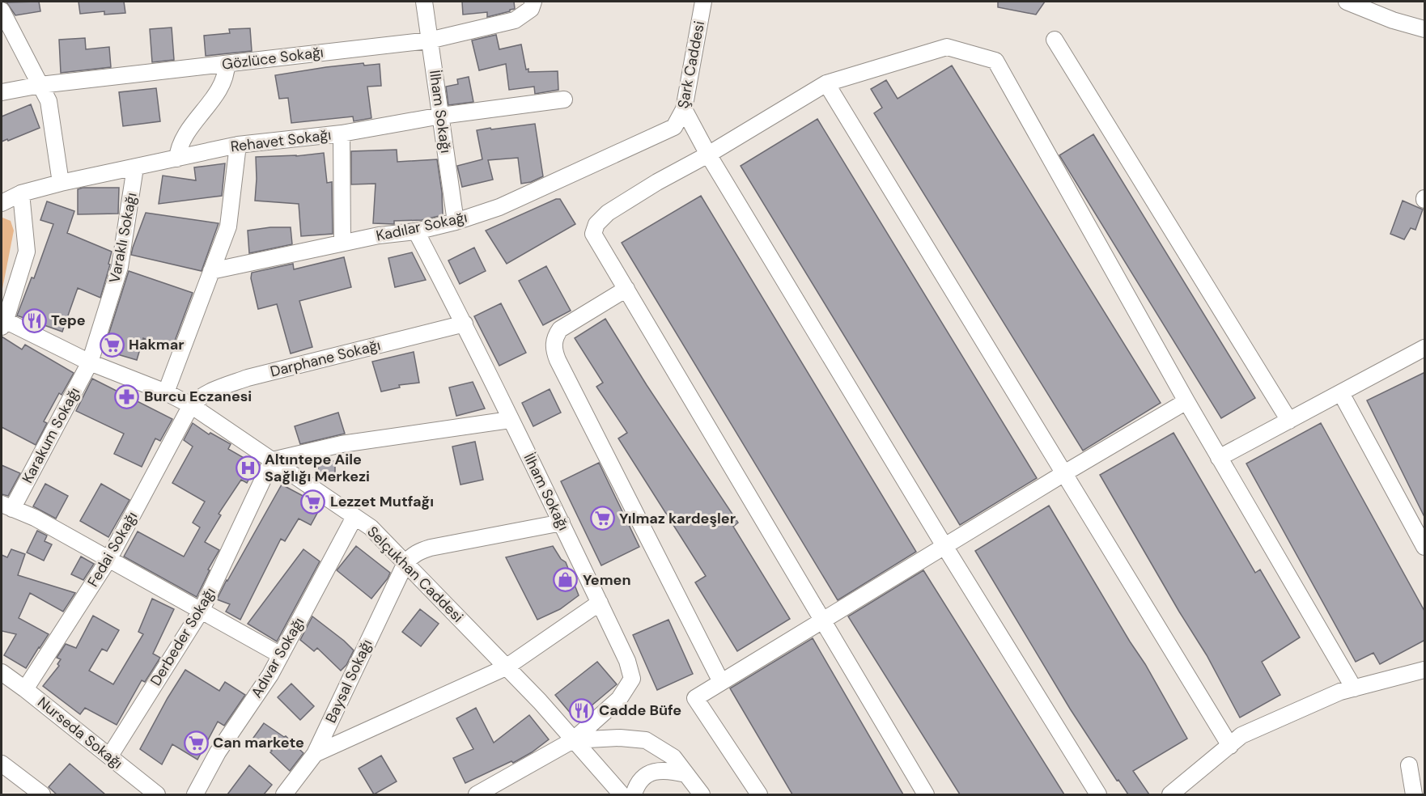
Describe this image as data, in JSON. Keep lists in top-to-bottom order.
{
  "streets": {
    "street": [
      "Gözlüce Sokağı",
      "Şark Caddesi",
      "İlham Sokağı",
      "Rehavet Sokağı",
      "Kadılar Sokağı",
      "Varaklı Sokağı",
      "Darphane Sokağı",
      "Karakum Sokağı",
      "Fedai Sokağı",
      "Selçukhan Caddesi",
      "Derbeder Sokağı",
      "Adıvar Sokağı",
      "Baysal Sokağı",
      "Nurseda Sokağı"
    ]
  },
  "crossings": [
    ["Gözlüce Sokağı", "İlham Sokağı"],
    ["Şark Caddesi", "Kadılar Sokağı"],
    ["İlham Sokağı", "Rehavet Sokağı"],
    ["İlham Sokağı", "Kadılar Sokağı"],
    ["İlham Sokağı", "Darphane Sokağı"],
    ["İlham Sokağı", "Selçukhan Caddesi"],
    ["Rehavet Sokağı", "Varaklı Sokağı"],
    ["Varaklı Sokağı", "Karakum Sokağı"],
    ["Varaklı Sokağı", "Selçukhan Caddesi"],
    ["Darphane Sokağı", "Fedai Sokağı"],
    ["Darphane Sokağı", "Selçukhan Caddesi"],
    ["Karakum Sokağı", "Selçukhan Caddesi"],
    ["Fedai Sokağı", "Selçukhan Caddesi"],
    ["Fedai Sokağı", "Nurseda Sokağı"],
    ["Selçukhan Caddesi", "Derbeder Sokağı"],
    ["Selçukhan Caddesi", "Adıvar Sokağı"],
    ["Selçukhan Caddesi", "Baysal Sokağı"],
    ["Derbeder Sokağı", "Nurseda Sokağı"]
  ],
  "places": {
    "restaurant": ["Tepe", "Cadde Büfe"],
    "supermarket": [
      "Hakmar",
      "Lezzet Mutfağı",
      "Yılmaz kardeşler",
      "Can markete"
    ],
    "pharmacy": ["Burcu Eczanesi"],
    "hospital": ["Altıntepe Aile Sağlığı Merkezi"],
    "shop": ["Yemen"]
  }
}
